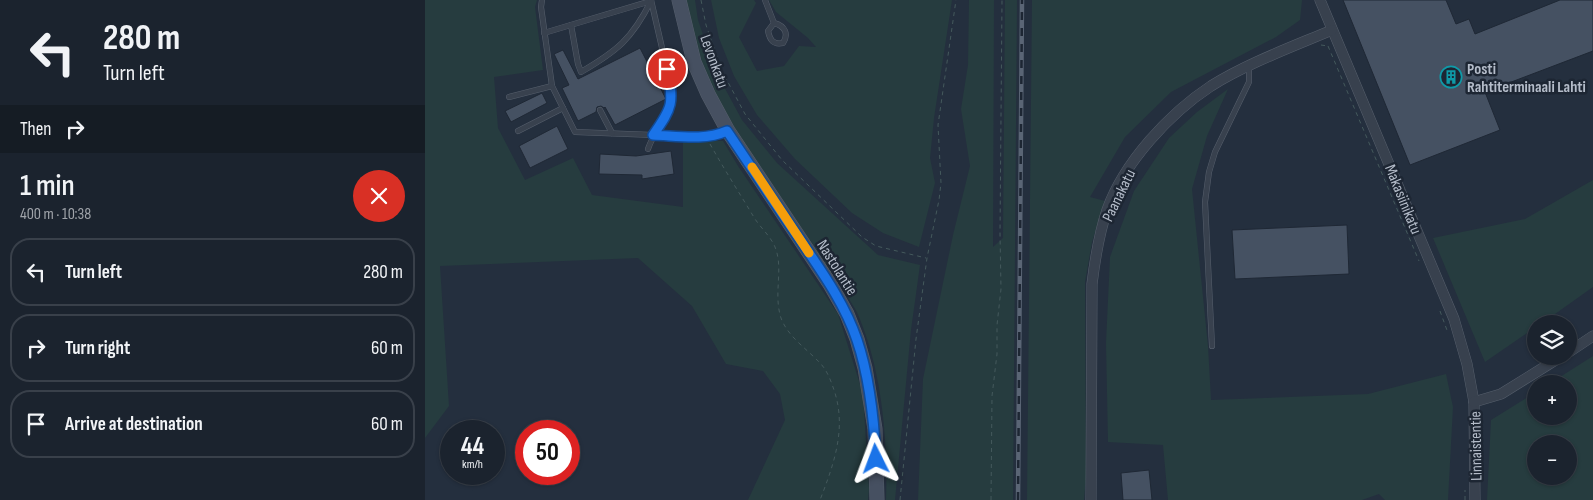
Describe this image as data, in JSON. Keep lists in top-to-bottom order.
{
  "streets": {
    "main road": ["Levonkatu", "Nastolantie"],
    "street": ["Paanakatu", "Makasiinikatu", "Linnaistentie"]
  },
  "crossings": [
    ["Levonkatu", "Nastolantie"],
    ["Paanakatu", "Makasiinikatu"],
    ["Makasiinikatu", "Linnaistentie"]
  ],
  "places": {
    "building": ["Posti Rahtiterminaali Lahti"]
  },
  "page": {
    "turn": ["280 m", "Turn left"],
    "then": "Then",
    "heading": ["1 min", "400 m · 10:38"],
    "list": [
      {
        "name": "Turn left",
        "value": "280 m"
      },
      {
        "name": "Turn right",
        "value": "60 m"
      },
      {
        "name": "Arrive at destination",
        "value": "60 m"
      }
    ],
    "map_buttons": ["+", "−"],
    "speed": "44 km/h",
    "limit": "50"
  }
}
